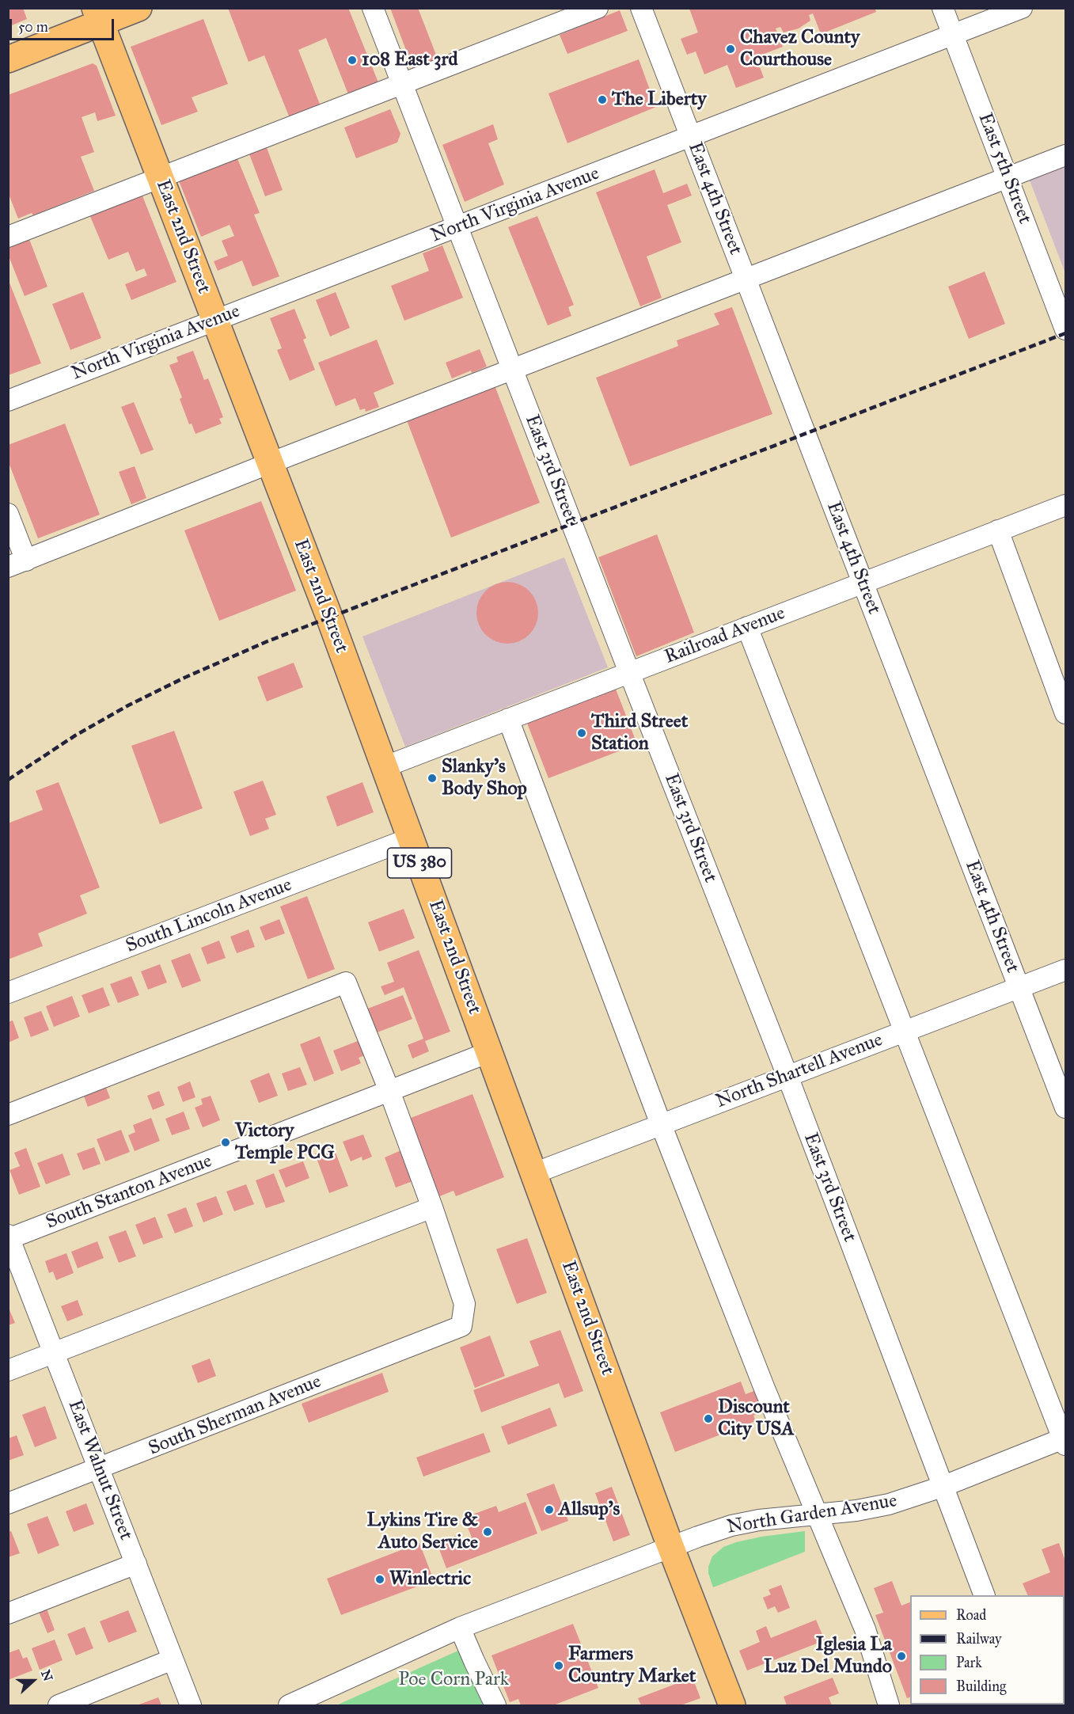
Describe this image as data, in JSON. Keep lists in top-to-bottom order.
{
  "streets": {
    "main road": ["East 2nd Street", "US 380"],
    "street": [
      "East 5th Street",
      "East 4th Street",
      "North Virginia Avenue",
      "East 3rd Street",
      "Railroad Avenue",
      "South Lincoln Avenue",
      "North Shartell Avenue",
      "South Stanton Avenue",
      "South Sherman Avenue",
      "East Walnut Street",
      "North Garden Avenue"
    ]
  },
  "crossings": [
    ["East 5th Street", "North Virginia Avenue"],
    ["East 4th Street", "North Virginia Avenue"],
    ["East 4th Street", "Railroad Avenue"],
    ["East 4th Street", "North Shartell Avenue"],
    ["North Virginia Avenue", "East 2nd Street"],
    ["North Virginia Avenue", "East 3rd Street"],
    ["East 2nd Street", "Railroad Avenue"],
    ["East 2nd Street", "South Lincoln Avenue"],
    ["East 2nd Street", "North Shartell Avenue"],
    ["East 2nd Street", "South Stanton Avenue"],
    ["East 2nd Street", "North Garden Avenue"],
    ["East 3rd Street", "Railroad Avenue"],
    ["East 3rd Street", "North Shartell Avenue"],
    ["East 3rd Street", "North Garden Avenue"],
    ["South Stanton Avenue", "East Walnut Street"],
    ["South Sherman Avenue", "East Walnut Street"]
  ],
  "parks": ["Poe Corn Park"],
  "places": [
    "Chavez County Courthouse",
    "108 East 3rd",
    "The Liberty",
    "Third Street Station",
    "Slanky's Body Shop",
    "Victory Temple PCG",
    "Discount City USA",
    "Allsup’s",
    "Lykins Tire & Auto Service",
    "Winlectric",
    "Iglesia La Luz Del Mundo",
    "Farmers Country Market"
  ],
  "legend": [
    "Road",
    "Railway",
    "Park",
    "Building"
  ],
  "scale_bar": "50 m",
  "north": "right"
}
